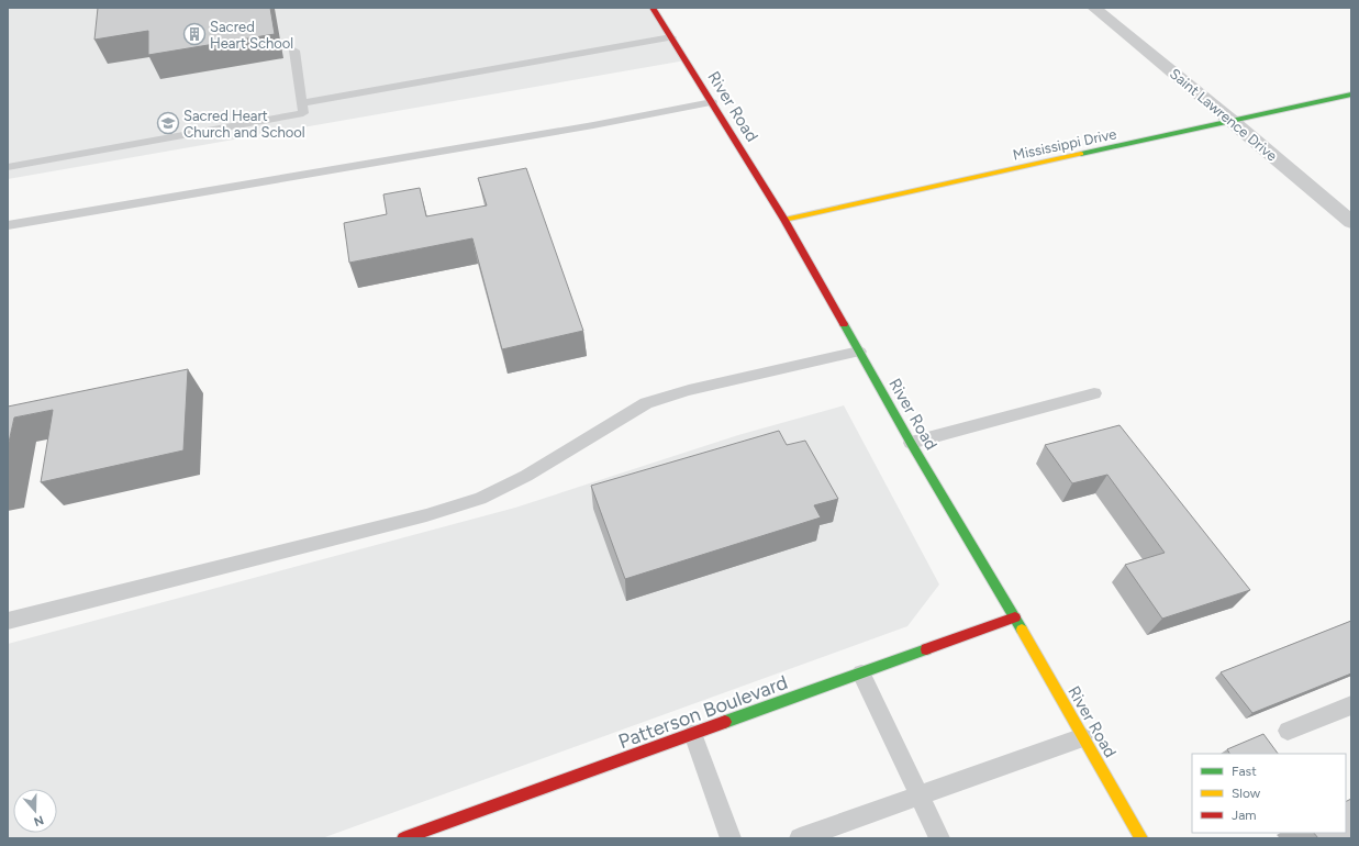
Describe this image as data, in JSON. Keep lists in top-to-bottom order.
{
  "streets": {
    "street": [
      "River Road",
      "Saint Lawrence Drive",
      "Mississippi Drive",
      "Patterson Boulevard"
    ]
  },
  "crossings": [
    ["River Road", "Mississippi Drive"],
    ["River Road", "Patterson Boulevard"],
    ["Saint Lawrence Drive", "Mississippi Drive"]
  ],
  "places": {
    "building": ["Sacred Heart School"],
    "school or university": ["Sacred Heart Church and School"]
  },
  "legend": ["Fast", "Slow", "Jam"],
  "north": "bottom"
}
